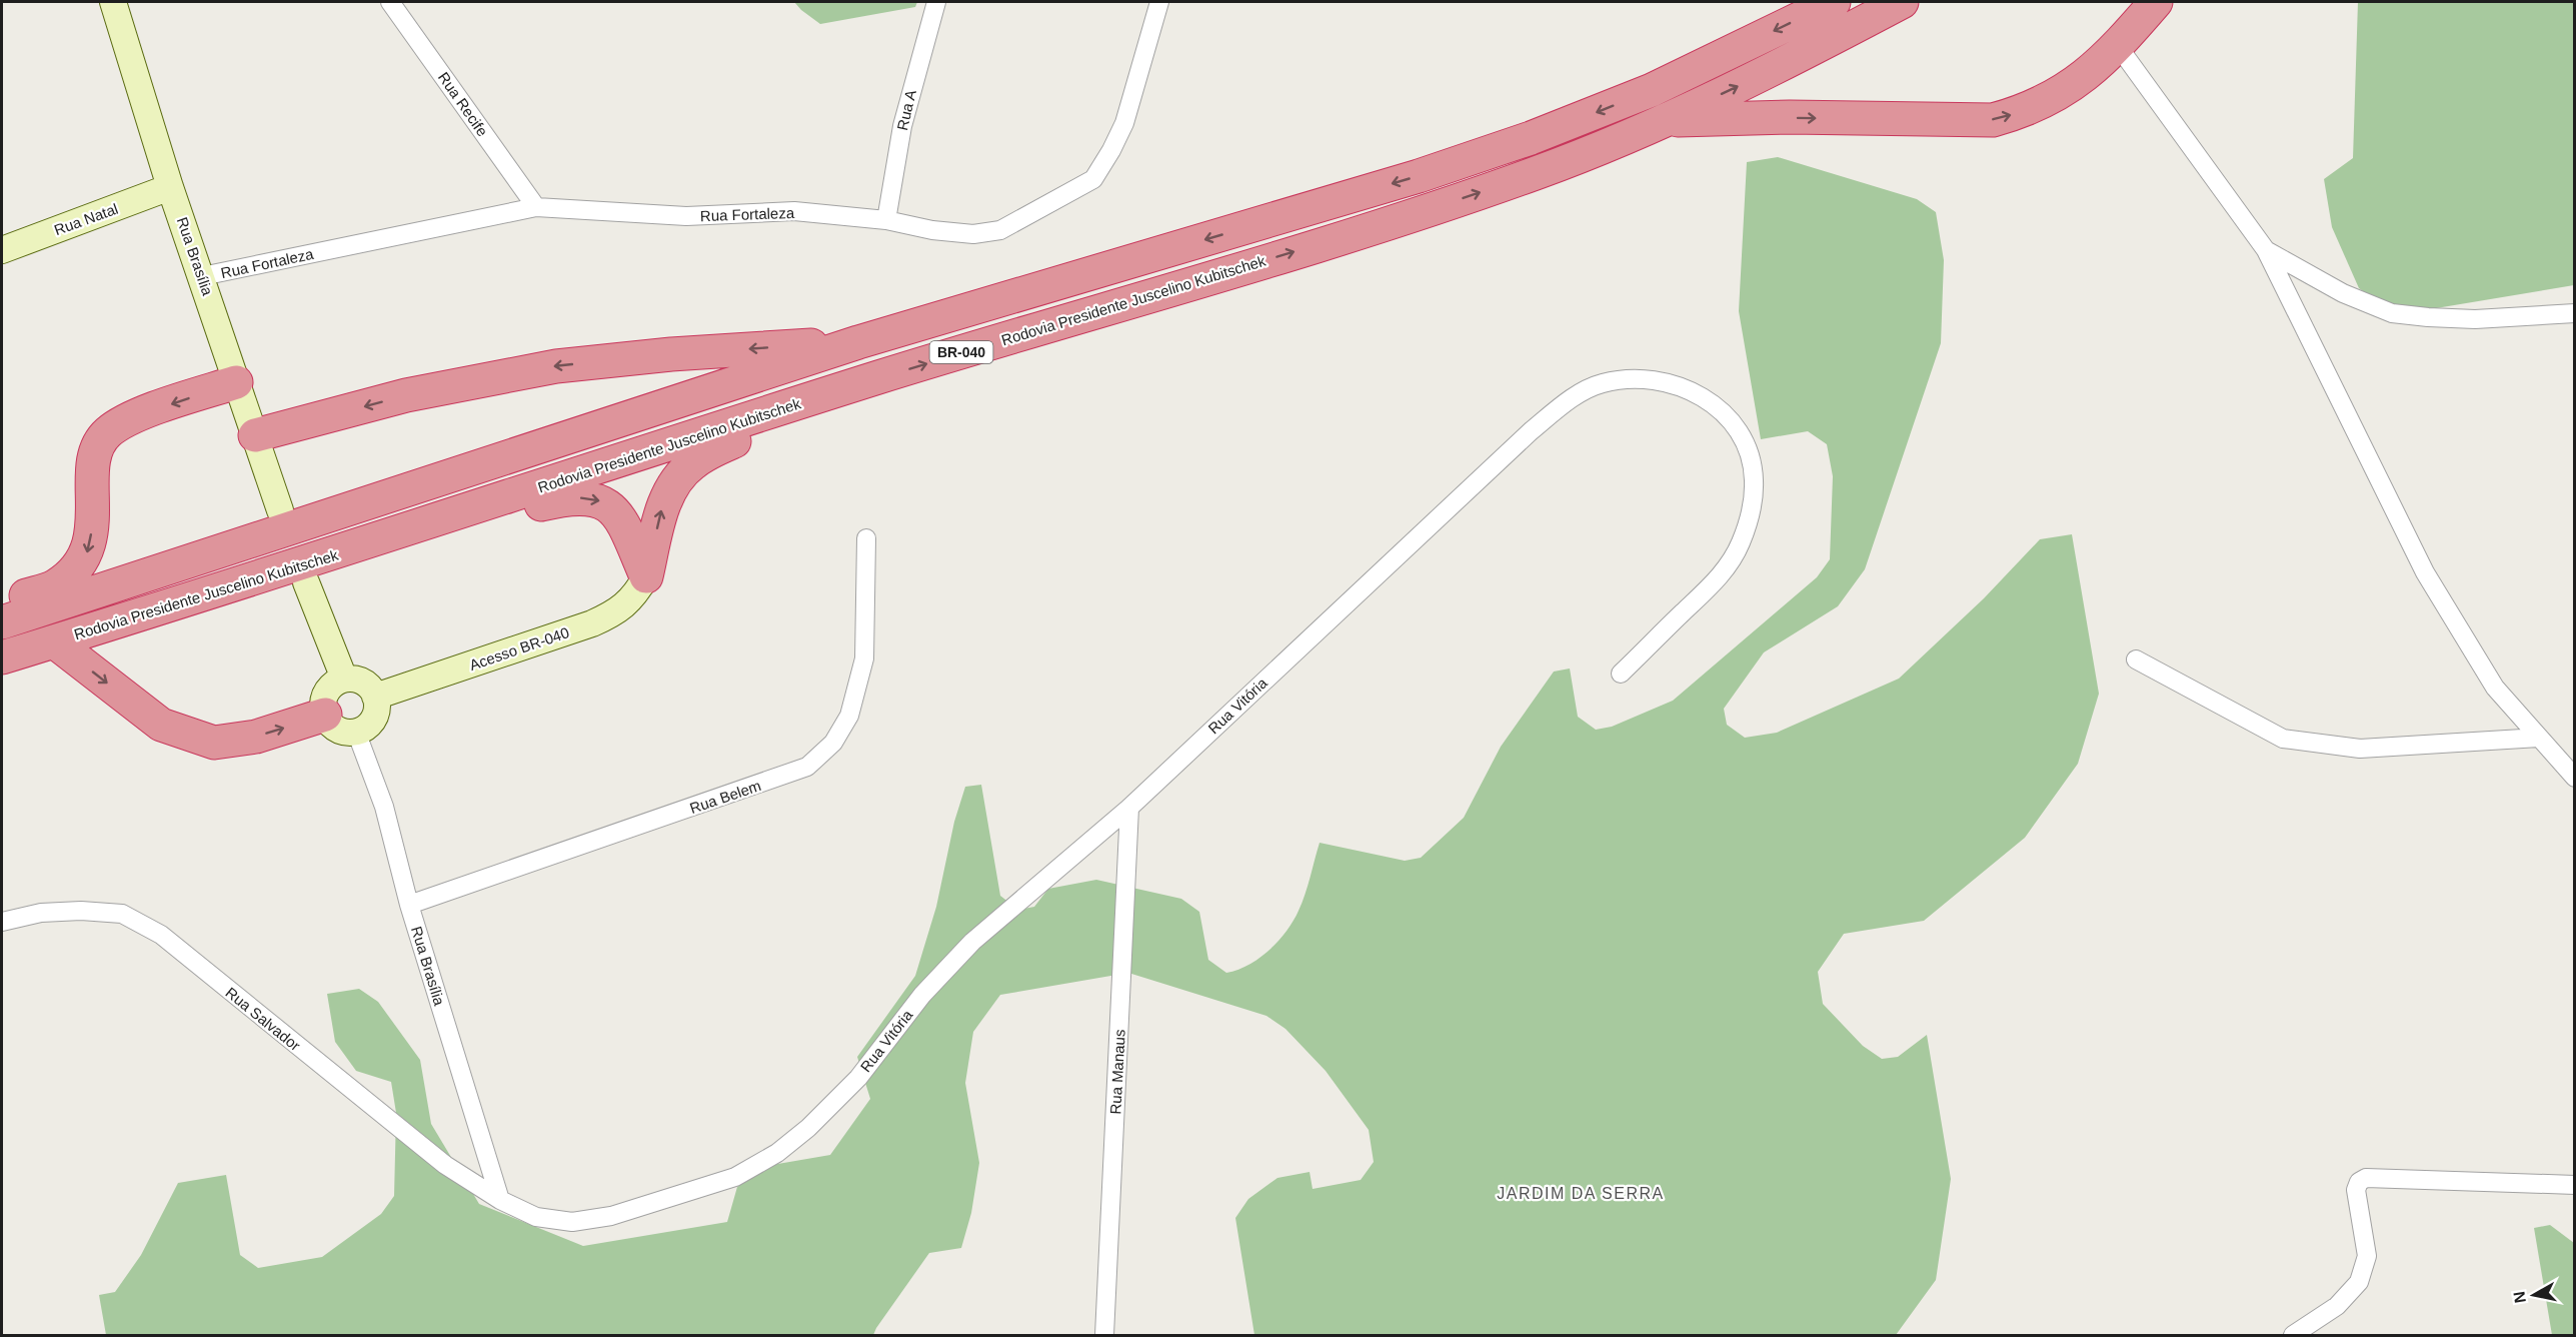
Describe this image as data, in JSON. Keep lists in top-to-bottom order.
{
  "streets": {
    "highway": ["Rodovia Presidente Juscelino Kubitschek", "BR-040"],
    "street": [
      "Rua Recife",
      "Rua A",
      "Rua Fortaleza",
      "Rua Natal",
      "Rua Brasília",
      "Acesso BR-040",
      "Rua Vitória",
      "Rua Belem",
      "Rua Salvador",
      "Rua Manaus"
    ]
  },
  "crossings": [
    ["Rua Recife", "Rua Fortaleza"],
    ["Rua A", "Rua Fortaleza"],
    ["Rua Fortaleza", "Rua Brasília"],
    ["Rua Natal", "Rua Brasília"],
    ["Rua Brasília", "Acesso BR-040"],
    ["Rua Brasília", "Rua Vitória"],
    ["Rua Brasília", "Rua Belem"],
    ["Rua Brasília", "Rua Salvador"],
    ["Rua Vitória", "Rua Salvador"],
    ["Rua Vitória", "Rua Manaus"]
  ],
  "districts": ["JARDIM DA SERRA"],
  "north": "left"
}
